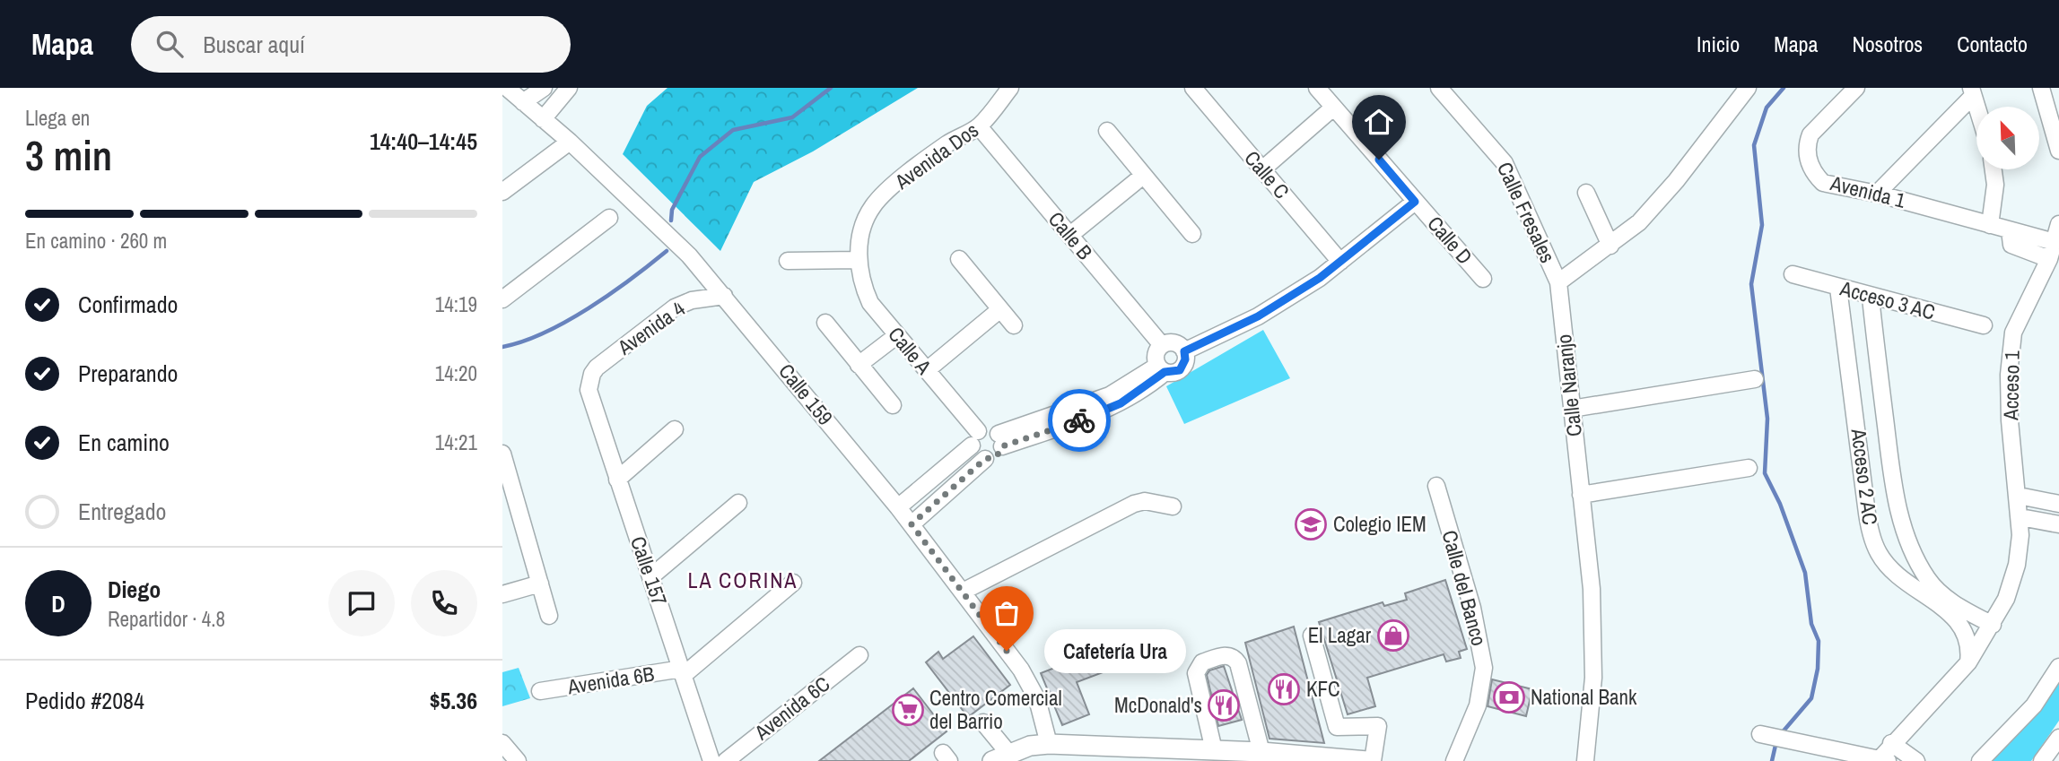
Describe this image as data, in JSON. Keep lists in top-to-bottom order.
{
  "streets": {
    "street": [
      "Avenida Dos",
      "Calle C",
      "Avenida 1",
      "Calle Fresales",
      "Calle B",
      "Calle D",
      "Acceso 3 AC",
      "Avenida 4",
      "Calle A",
      "Calle Naranjo",
      "Acceso 1",
      "Calle 159",
      "Acceso 2 AC",
      "Calle 157",
      "Calle del Banco",
      "Avenida 6B",
      "Avenida 6C"
    ]
  },
  "crossings": [
    ["Avenida Dos", "Calle B"],
    ["Avenida Dos", "Calle A"],
    ["Avenida 1", "Acceso 1"],
    ["Calle Fresales", "Calle Naranjo"],
    ["Acceso 3 AC", "Acceso 2 AC"],
    ["Avenida 4", "Calle 159"],
    ["Avenida 4", "Calle 157"],
    ["Acceso 1", "Acceso 2 AC"],
    ["Calle 157", "Avenida 6B"]
  ],
  "districts": ["LA CORINA"],
  "places": {
    "school or university": ["Colegio IEM"],
    "shop": ["El Lagar"],
    "other": ["Cafetería Ura"],
    "restaurant": ["KFC", "McDonald's"],
    "bank": ["National Bank"],
    "supermarket": ["Centro Comercial del Barrio"]
  },
  "north": "top left",
  "page": {
    "header": "Mapa",
    "search": "Buscar aquí",
    "nav": [
      "Inicio",
      "Mapa",
      "Nosotros",
      "Contacto"
    ],
    "heading": ["3 min", "Llega en", "14:40–14:45"],
    "panel": [
      "Diego",
      "Repartidor · 4.8",
      "Pedido #2084",
      "$5.36"
    ],
    "bar": "En camino · 260 m",
    "list": [
      ["Confirmado", "14:19"],
      ["Preparando", "14:20"],
      ["En camino", "14:21"],
      "Entregado"
    ],
    "round": "D",
    "bubble": "Cafetería Ura"
  }
}
